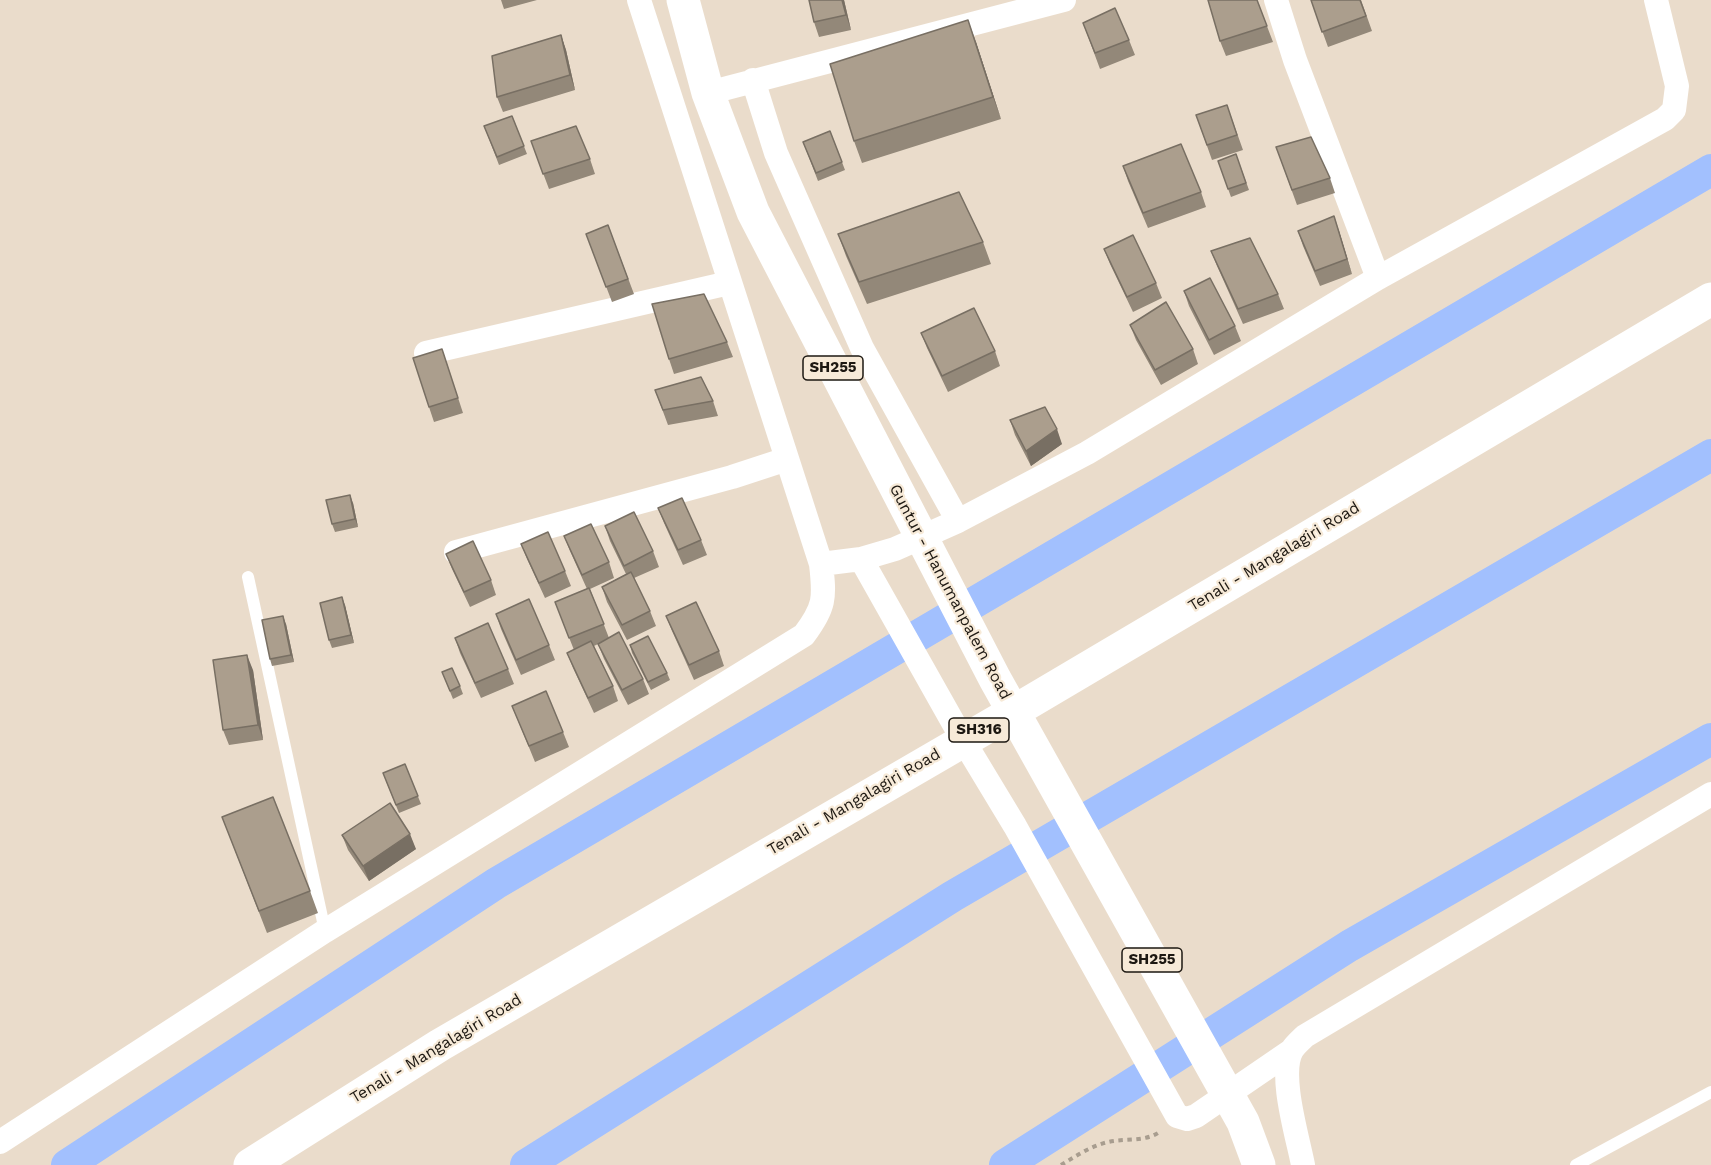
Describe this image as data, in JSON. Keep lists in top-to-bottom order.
{
  "streets": {
    "main road": [
      "SH255",
      "Tenali - Mangalagiri Road",
      "Guntur - Hanumanpalem Road",
      "SH316"
    ]
  },
  "crossings": [
    ["Tenali - Mangalagiri Road", "Guntur - Hanumanpalem Road"]
  ]
}
